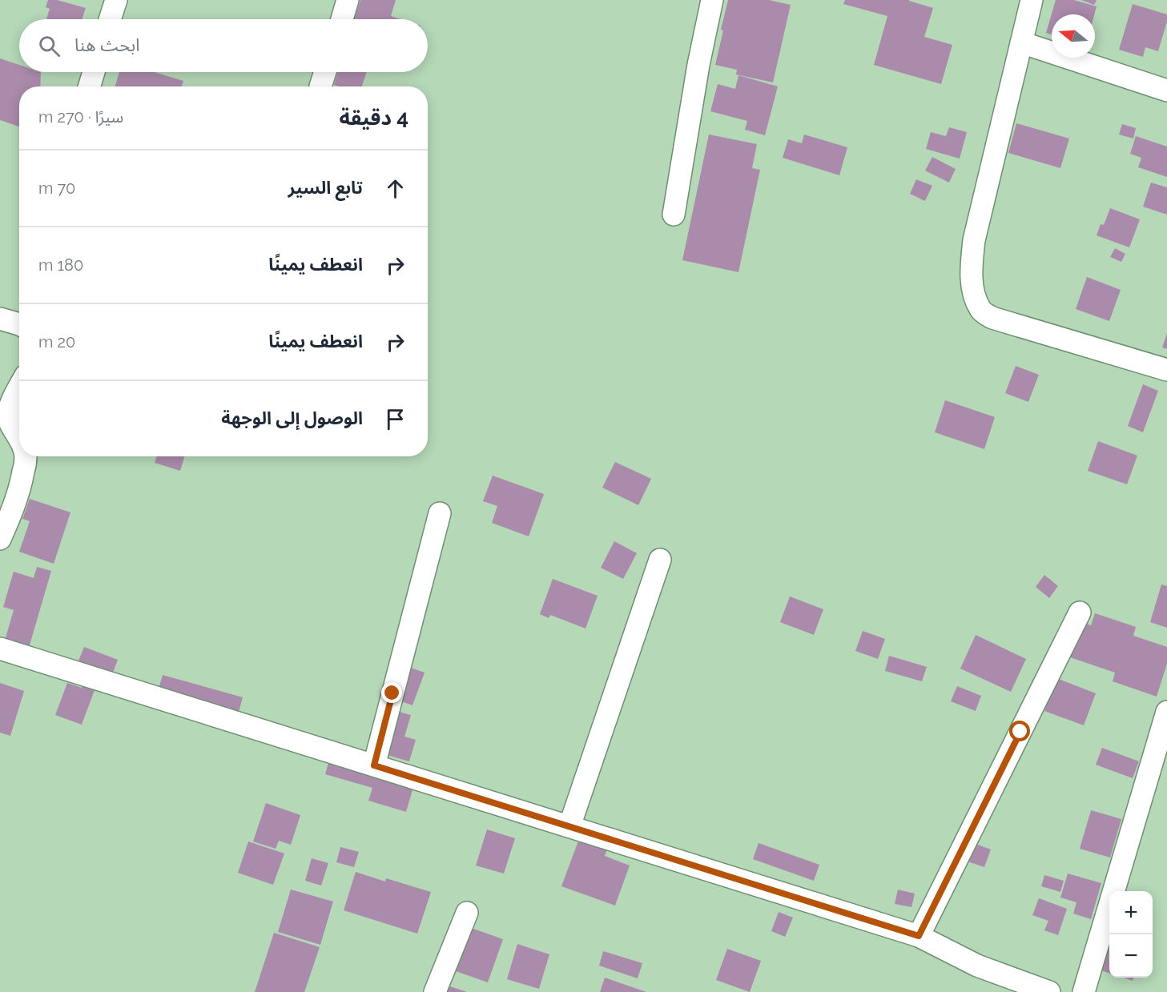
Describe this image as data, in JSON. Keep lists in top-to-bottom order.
{
  "north": "left",
  "page": {
    "search": "ابحث هنا",
    "heading": ["4 دقيقة", "سيرًا · 270 m"],
    "list": [
      ["تابع السير", "70 m"],
      ["انعطف يمينًا", "180 m"],
      ["انعطف يمينًا", "20 m"],
      "الوصول إلى الوجهة"
    ],
    "map_buttons": ["+", "−"]
  }
}
